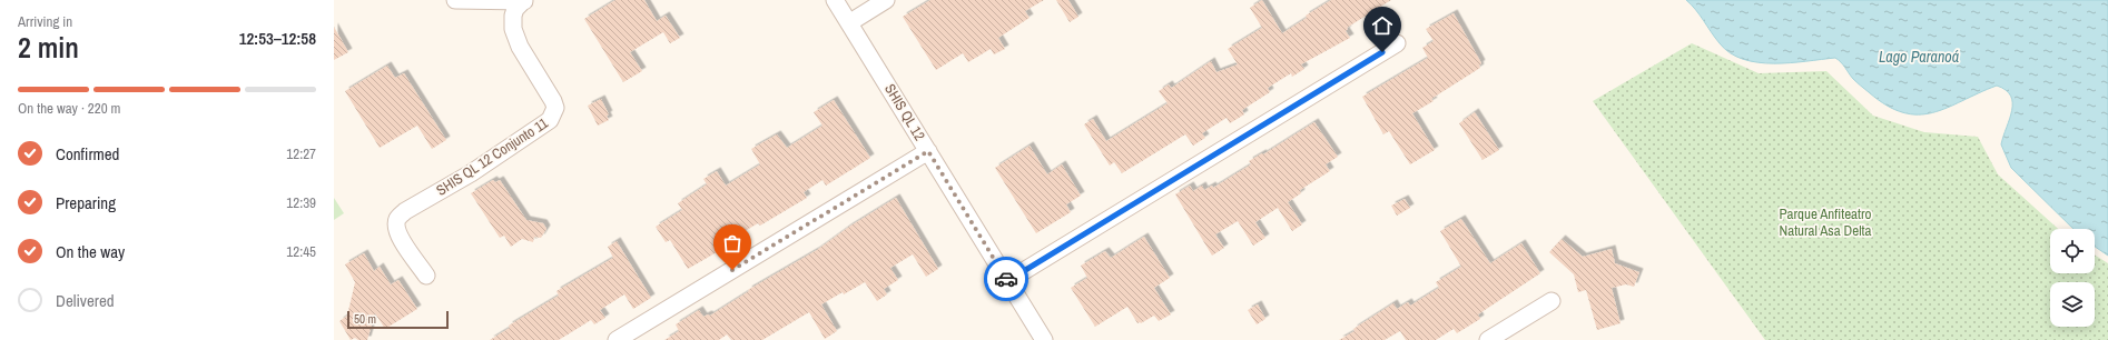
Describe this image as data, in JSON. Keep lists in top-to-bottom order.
{
  "streets": {
    "street": ["SHIS QL 12", "SHIS QL 12 Conjunto 11"]
  },
  "water": ["Lago Paranoá"],
  "parks": ["Parque Anfiteatro Natural Asa Delta"],
  "scale_bar": "50 m",
  "page": {
    "heading": ["2 min", "Arriving in", "12:53–12:58"],
    "bar": "On the way · 220 m",
    "list": [
      ["Confirmed", "12:27"],
      ["Preparing", "12:39"],
      ["On the way", "12:45"],
      "Delivered"
    ],
    "scale": "50 m"
  }
}
